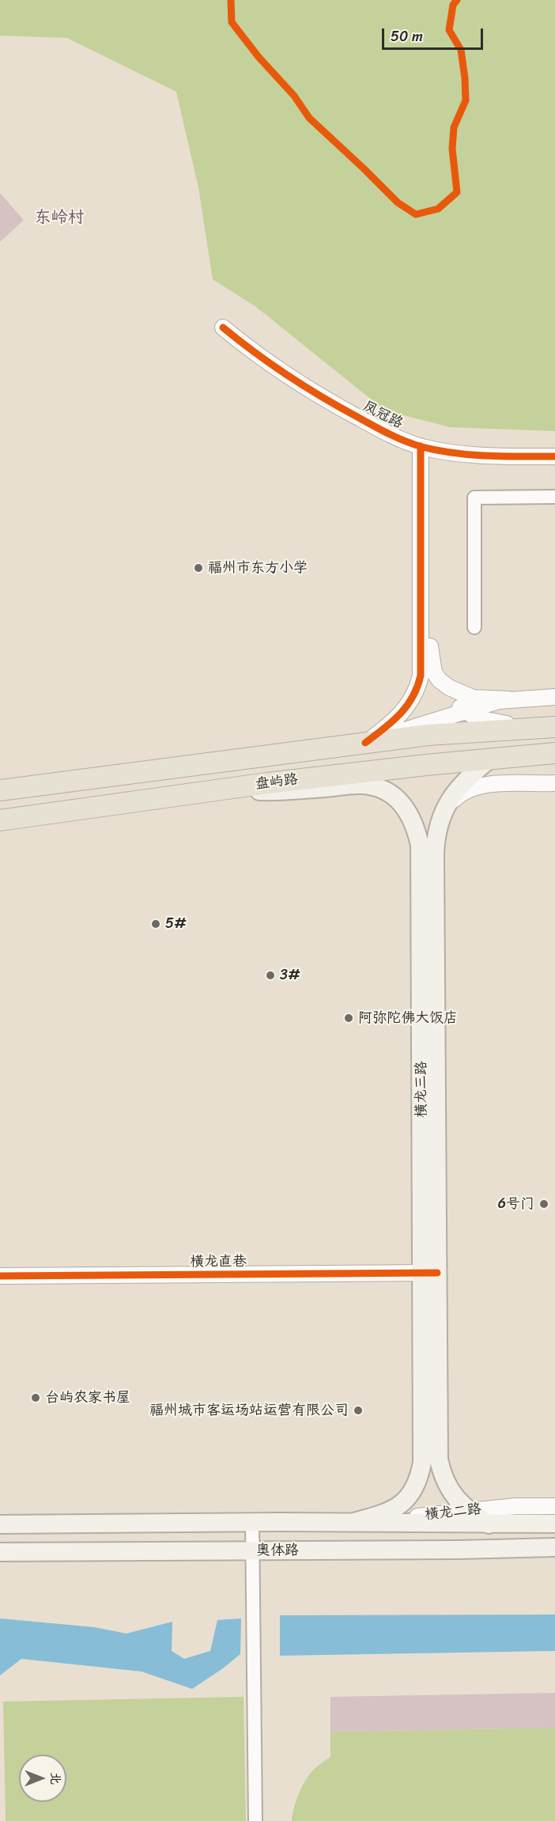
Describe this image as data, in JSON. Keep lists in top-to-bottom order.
{
  "streets": {
    "main road": ["盘屿路", "横龙三路", "奥体路"],
    "street": ["凤冠路", "横龙直巷", "横龙二路"]
  },
  "crossings": [
    ["盘屿路", "横龙三路"],
    ["横龙三路", "横龙直巷"],
    ["横龙三路", "横龙二路"],
    ["横龙三路", "奥体路"],
    ["横龙二路", "奥体路"]
  ],
  "districts": ["东岭村"],
  "places": [
    "福州市东方小学",
    "5#",
    "3#",
    "阿弥陀佛大饭店",
    "6号门",
    "台屿农家书屋",
    "福州城市客运场站运营有限公司"
  ],
  "scale_bar": "50 m",
  "north": "right"
}
